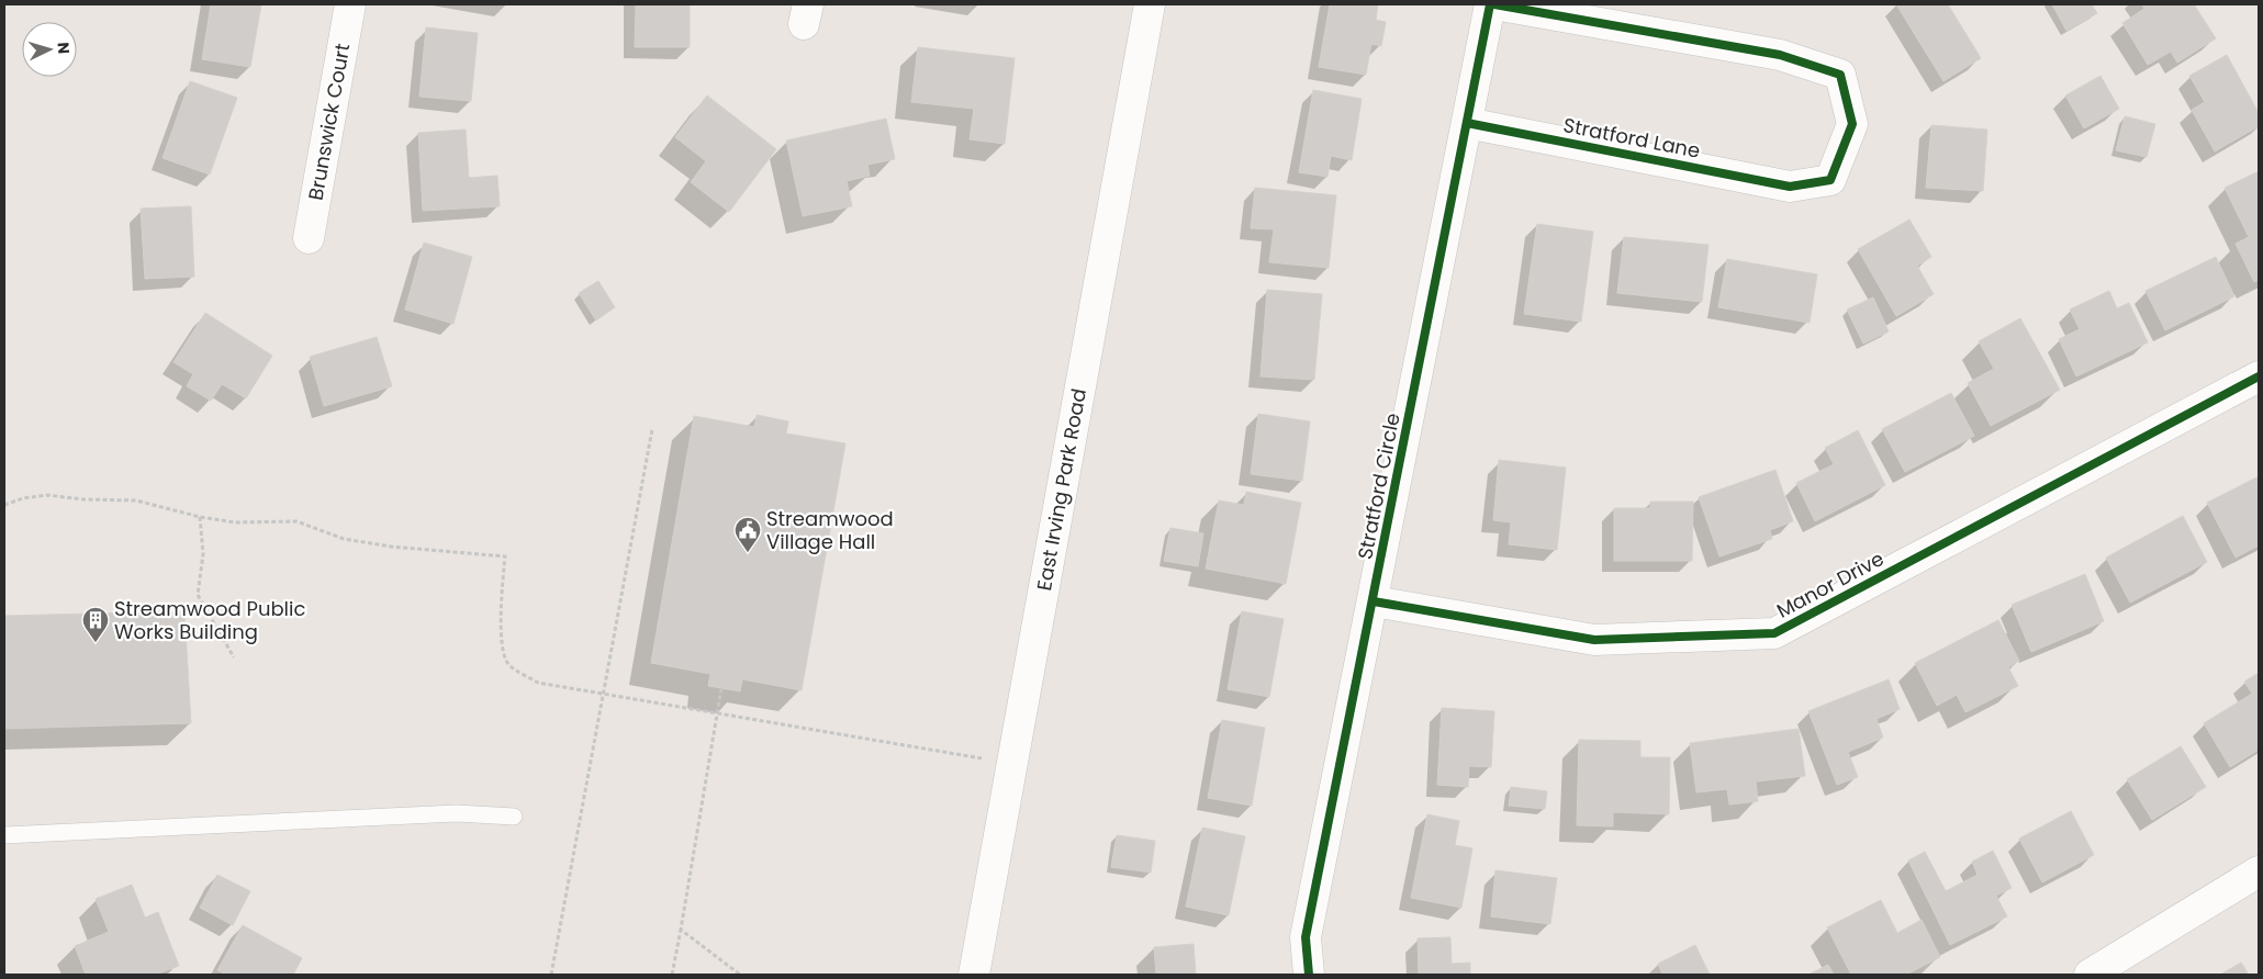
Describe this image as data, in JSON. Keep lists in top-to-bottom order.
{
  "streets": {
    "street": [
      "Brunswick Court",
      "Stratford Lane",
      "Stratford Circle",
      "East Irving Park Road",
      "Manor Drive"
    ]
  },
  "crossings": [
    ["Stratford Lane", "Stratford Circle"],
    ["Stratford Circle", "Manor Drive"]
  ],
  "places": {
    "public building": ["Streamwood Village Hall"],
    "building": ["Streamwood Public Works Building"]
  },
  "north": "right"
}
